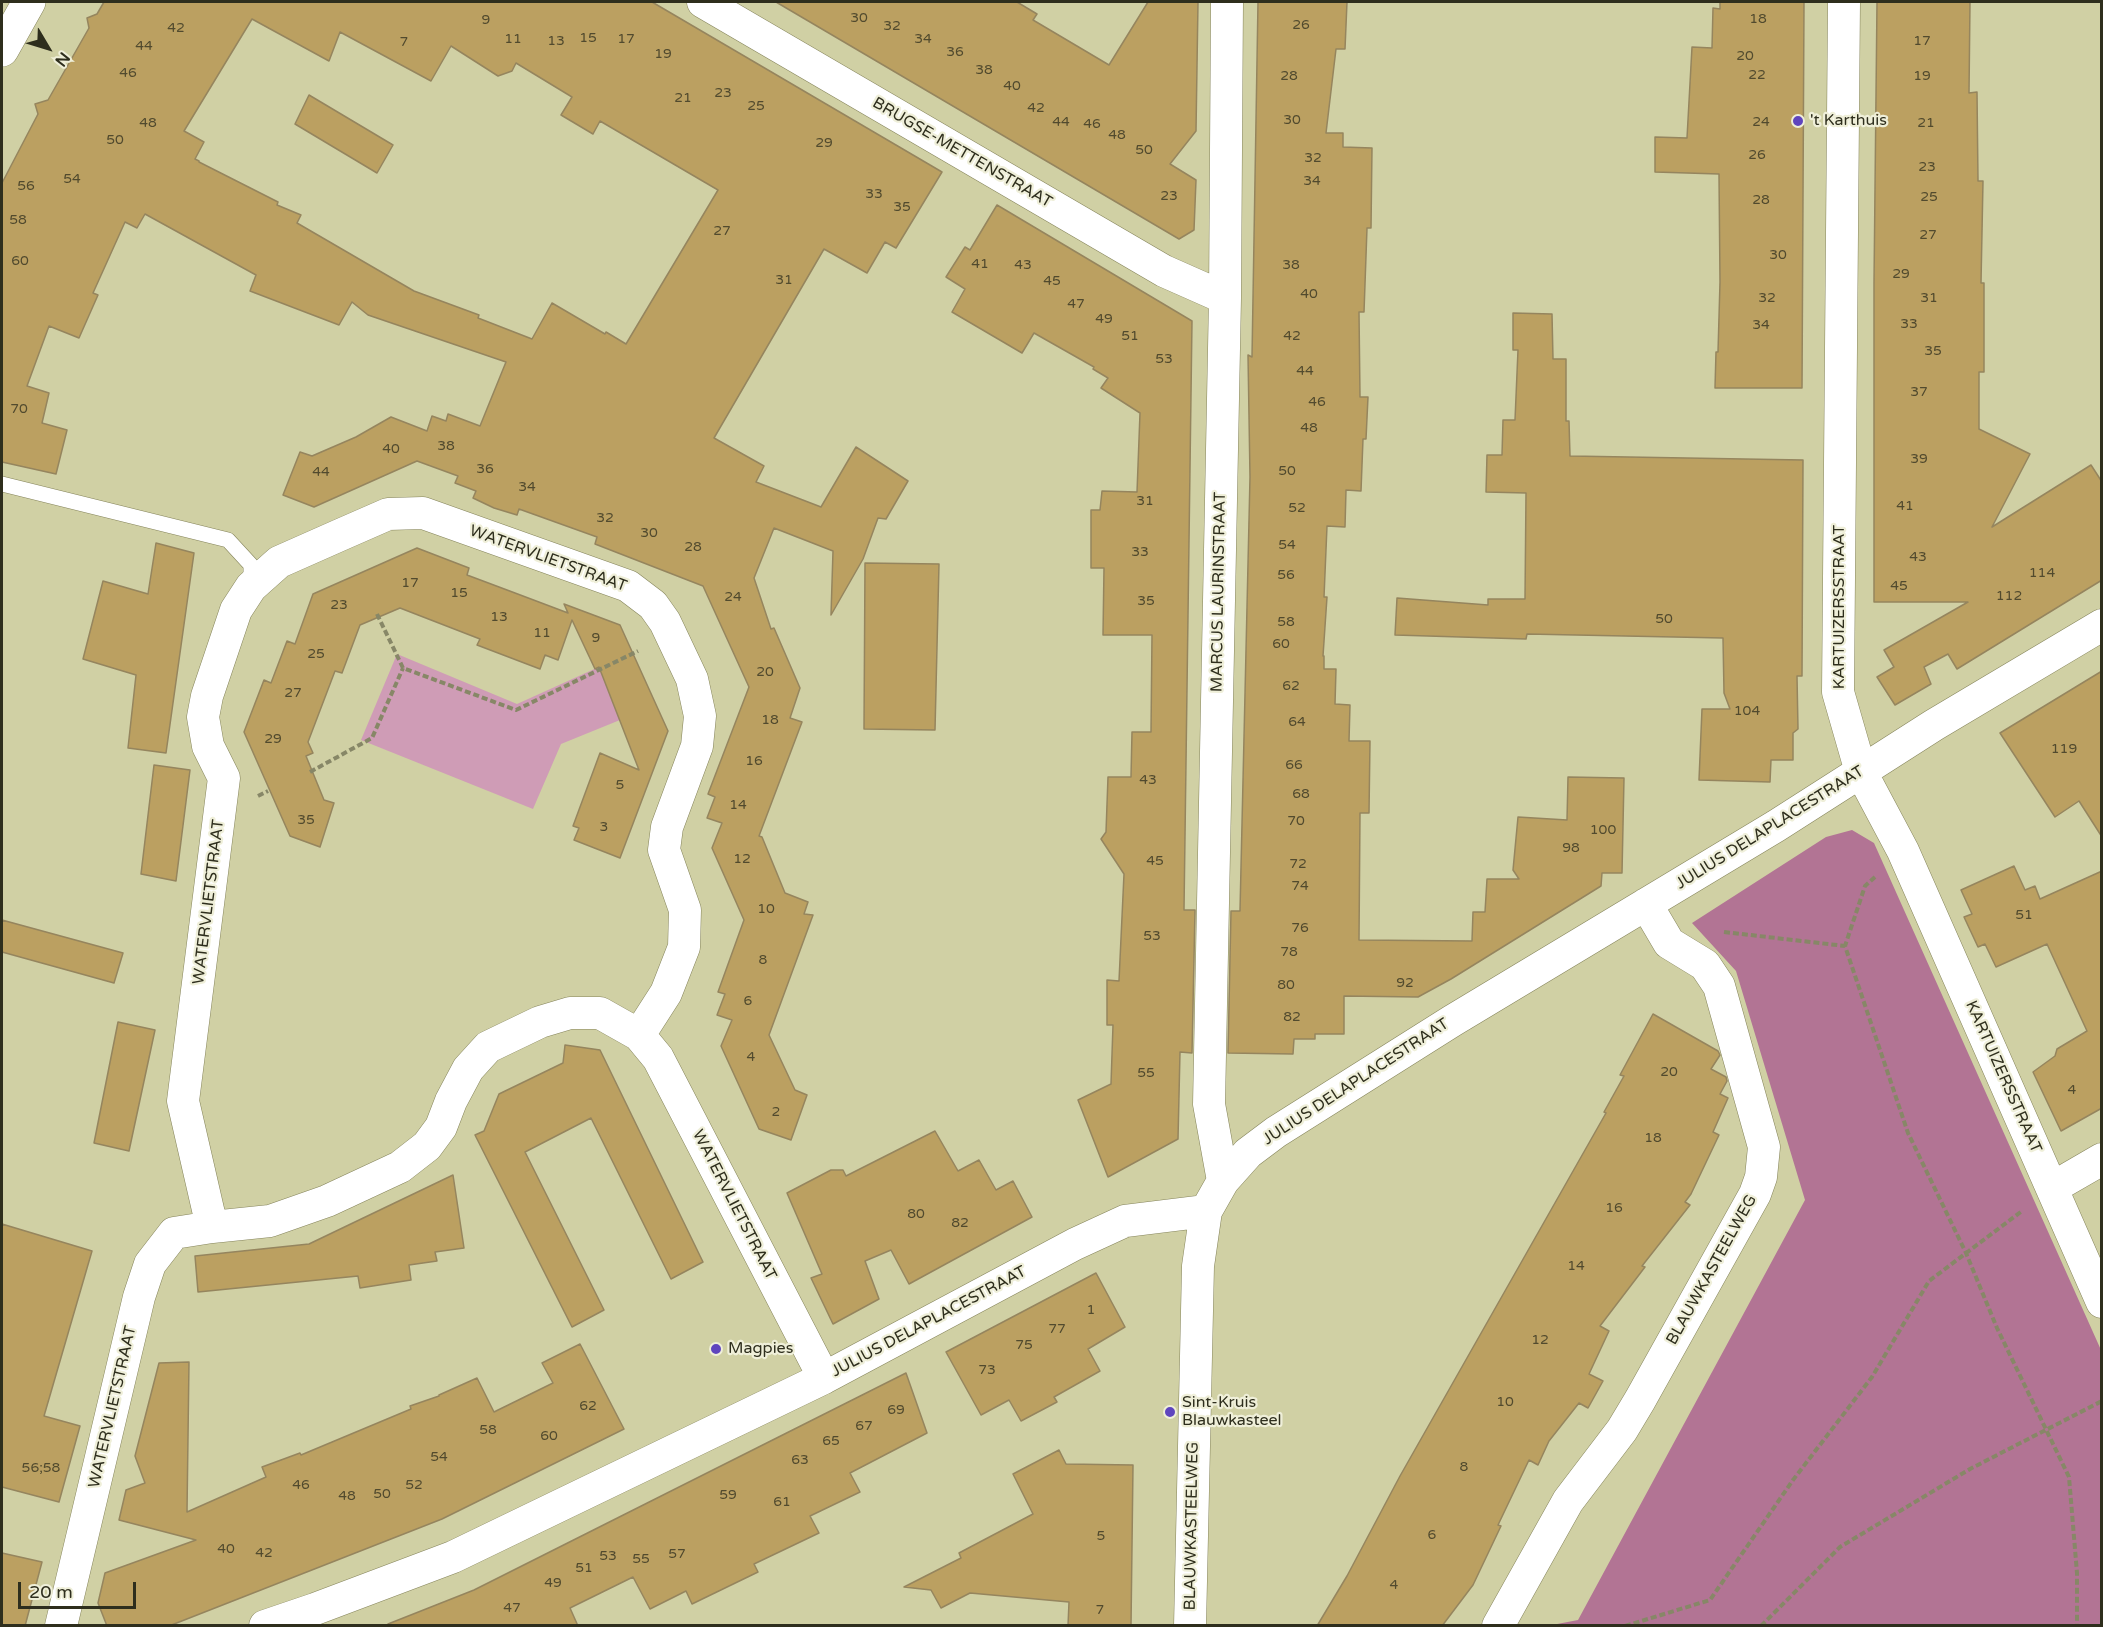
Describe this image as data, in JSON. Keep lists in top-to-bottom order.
{
  "streets": {
    "street": [
      "BRUGSE-METTENSTRAAT",
      "WATERVLIETSTRAAT",
      "MARCUS LAURINSTRAAT",
      "KARTUIZERSSTRAAT",
      "JULIUS DELAPLACESTRAAT",
      "BLAUWKASTEELWEG"
    ]
  },
  "crossings": [
    ["BRUGSE-METTENSTRAAT", "MARCUS LAURINSTRAAT"],
    ["WATERVLIETSTRAAT", "JULIUS DELAPLACESTRAAT"],
    ["MARCUS LAURINSTRAAT", "JULIUS DELAPLACESTRAAT"],
    ["KARTUIZERSSTRAAT", "JULIUS DELAPLACESTRAAT"],
    ["JULIUS DELAPLACESTRAAT", "BLAUWKASTEELWEG"]
  ],
  "places": ["'t Karthuis", "Magpies", "Sint-Kruis Blauwkasteel"],
  "house_numbers": [
    "30",
    "18",
    "9",
    "26",
    "32",
    "42",
    "15",
    "11",
    "17",
    "34",
    "13",
    "17",
    "7",
    "44",
    "36",
    "19",
    "20",
    "38",
    "46",
    "22",
    "28",
    "19",
    "40",
    "23",
    "21",
    "25",
    "42",
    "30",
    "44",
    "24",
    "48",
    "21",
    "46",
    "48",
    "50",
    "29",
    "50",
    "26",
    "32",
    "23",
    "54",
    "34",
    "56",
    "33",
    "23",
    "25",
    "28",
    "35",
    "58",
    "27",
    "27",
    "30",
    "60",
    "41",
    "43",
    "38",
    "29",
    "31",
    "45",
    "40",
    "32",
    "31",
    "47",
    "49",
    "33",
    "34",
    "51",
    "42",
    "35",
    "53",
    "44",
    "37",
    "46",
    "70",
    "48",
    "38",
    "40",
    "39",
    "36",
    "50",
    "44",
    "34",
    "31",
    "41",
    "52",
    "32",
    "30",
    "54",
    "28",
    "33",
    "43",
    "114",
    "56",
    "17",
    "45",
    "15",
    "112",
    "24",
    "35",
    "23",
    "13",
    "50",
    "58",
    "11",
    "9",
    "60",
    "25",
    "20",
    "62",
    "27",
    "104",
    "18",
    "64",
    "29",
    "119",
    "16",
    "66",
    "43",
    "5",
    "68",
    "14",
    "35",
    "70",
    "3",
    "100",
    "98",
    "12",
    "45",
    "72",
    "74",
    "10",
    "51",
    "76",
    "53",
    "78",
    "8",
    "92",
    "80",
    "6",
    "82",
    "4",
    "20",
    "55",
    "4",
    "2",
    "18",
    "16",
    "80",
    "82",
    "14",
    "1",
    "77",
    "12",
    "75",
    "73",
    "10",
    "62",
    "69",
    "67",
    "58",
    "60",
    "65",
    "54",
    "63",
    "8",
    "56;58",
    "46",
    "52",
    "50",
    "59",
    "48",
    "61",
    "6",
    "5",
    "40",
    "42",
    "57",
    "53",
    "55",
    "51",
    "49",
    "4",
    "47",
    "7"
  ],
  "scale_bar": "20 m",
  "north": "bottom right"
}
